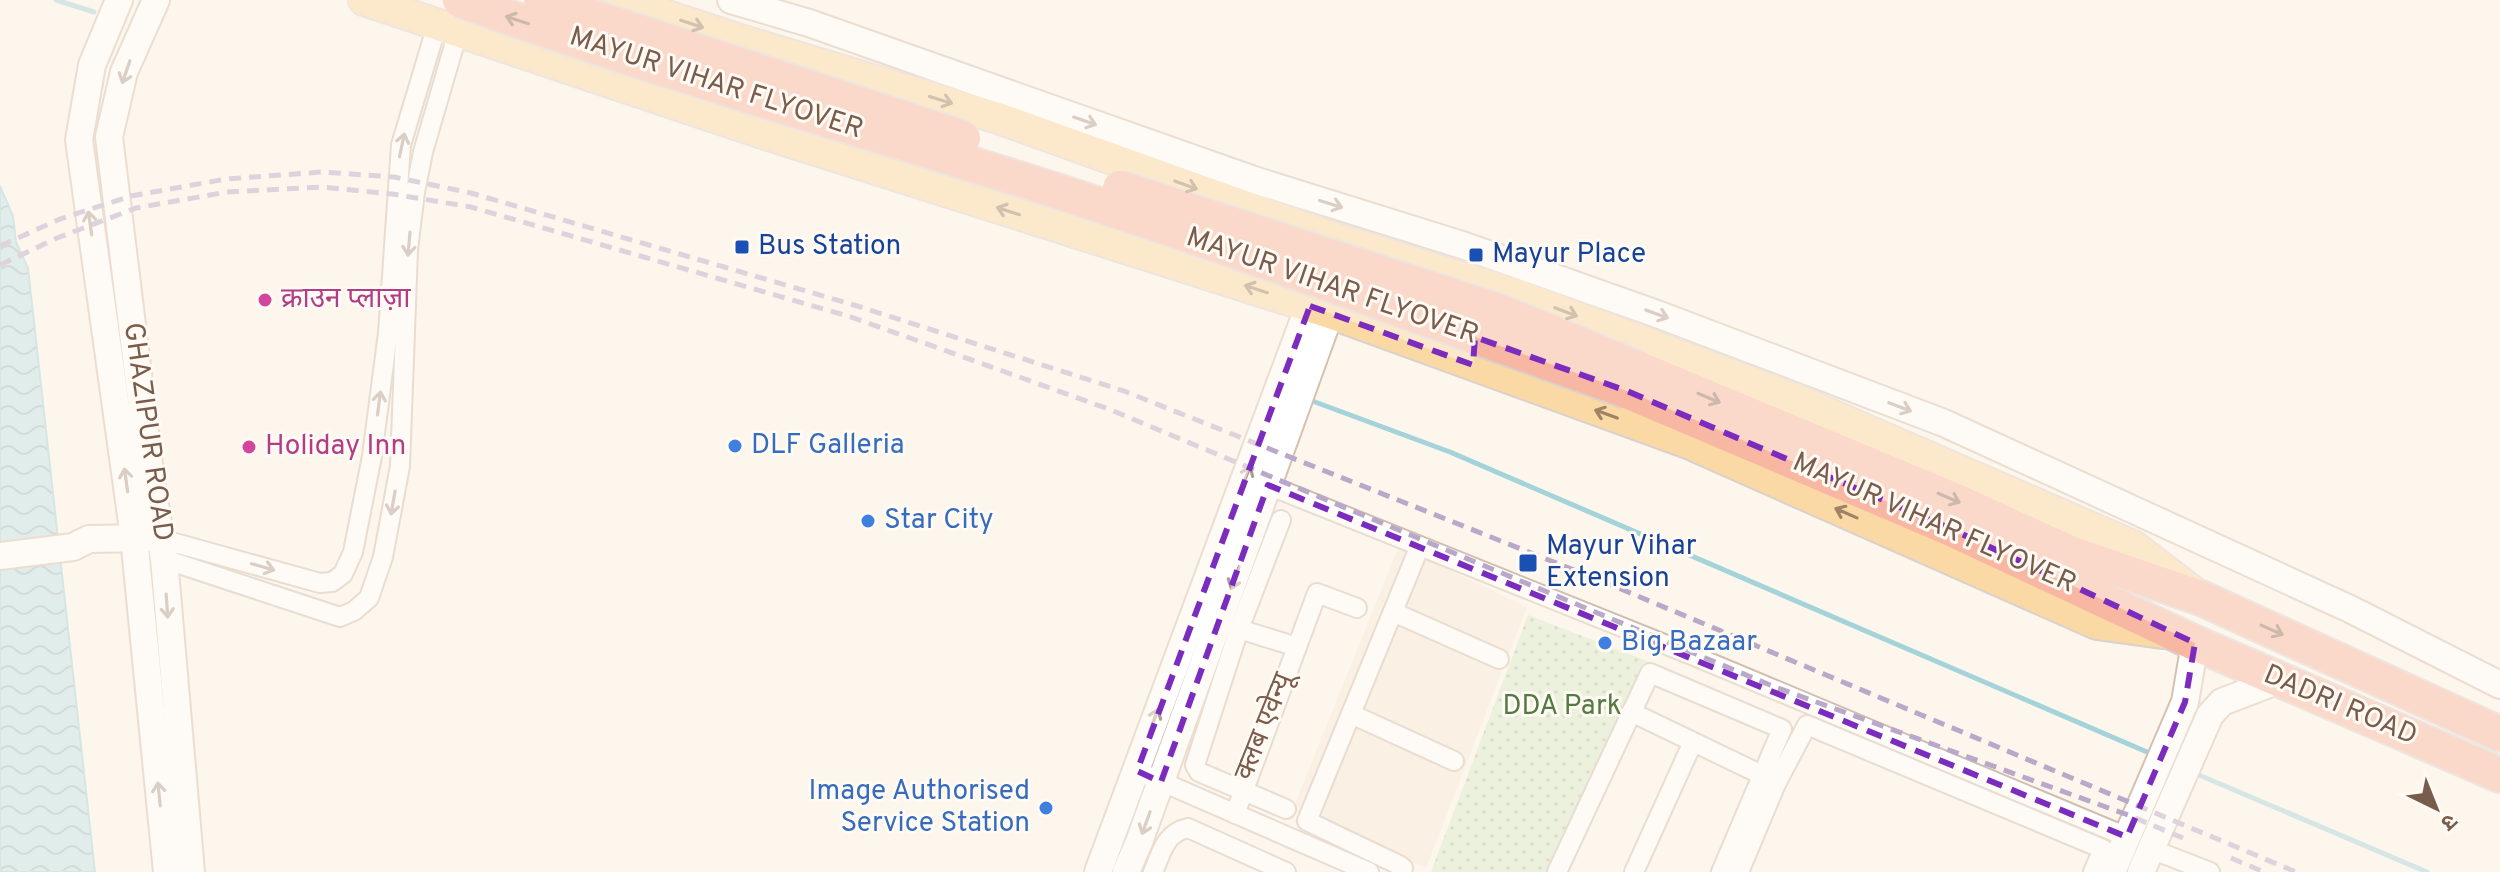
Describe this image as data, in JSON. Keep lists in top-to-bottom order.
{
  "streets": {
    "highway": ["MAYUR VIHAR FLYOVER", "DADRI ROAD"],
    "street": ["GHAZIPUR ROAD", "क्लब एवेन्यू"]
  },
  "crossings": [
    ["MAYUR VIHAR FLYOVER", "DADRI ROAD"]
  ],
  "parks": ["DDA Park"],
  "places": {
    "transit": ["Bus Station", "Mayur Place", "Mayur Vihar Extension"],
    "other": [
      "क्राउन प्लाज़ा",
      "DLF Galleria",
      "Holiday Inn",
      "Star City",
      "Big Bazaar",
      "Image Authorised Service Station"
    ]
  },
  "north": "bottom right"
}
